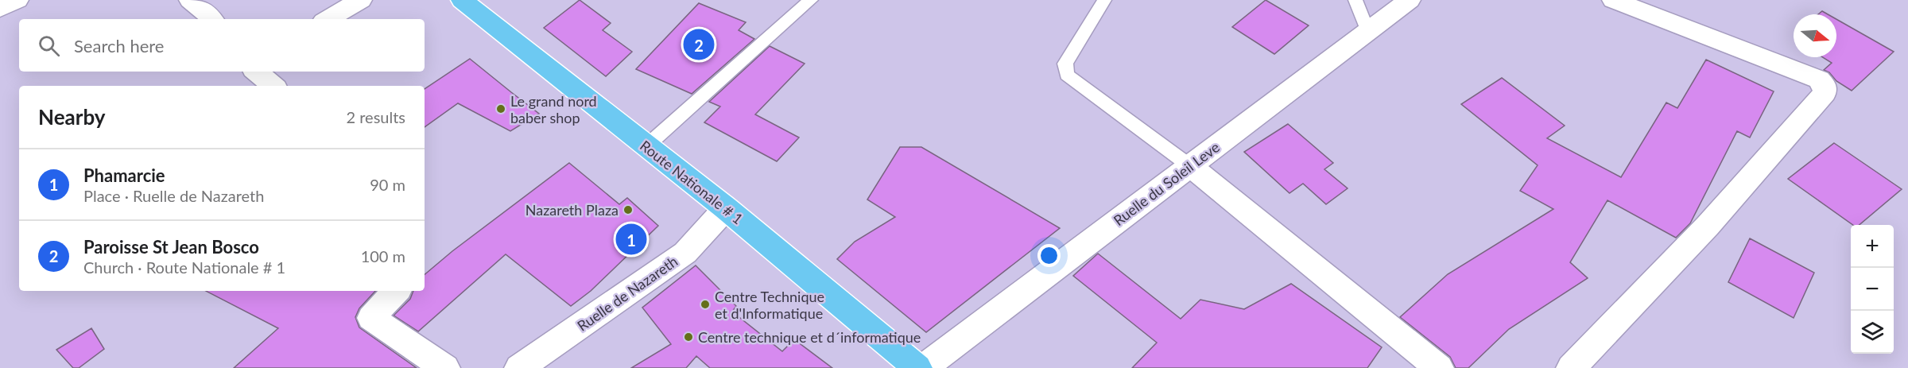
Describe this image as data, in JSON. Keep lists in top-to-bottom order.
{
  "streets": {
    "main road": ["Route Nationale # 1"],
    "street": ["Ruelle du Soleil Leve", "Ruelle de Nazareth"]
  },
  "crossings": [
    ["Route Nationale # 1", "Ruelle de Nazareth"]
  ],
  "places": [
    "Le grand nord baber shop",
    "Nazareth Plaza",
    "Centre Technique et d'Informatique",
    "Centre technique et d´informatique"
  ],
  "north": "right",
  "page": {
    "search": "Search here",
    "pins": ["2", "1"],
    "heading": ["Nearby", "2 results"],
    "list": [
      {
        "mark": "1",
        "name": "Phamarcie",
        "note": "Place · Ruelle de Nazareth",
        "value": "90 m"
      },
      {
        "mark": "2",
        "name": "Paroisse St Jean Bosco",
        "note": "Church · Route Nationale # 1",
        "value": "100 m"
      }
    ],
    "map_buttons": ["+", "−"]
  }
}
